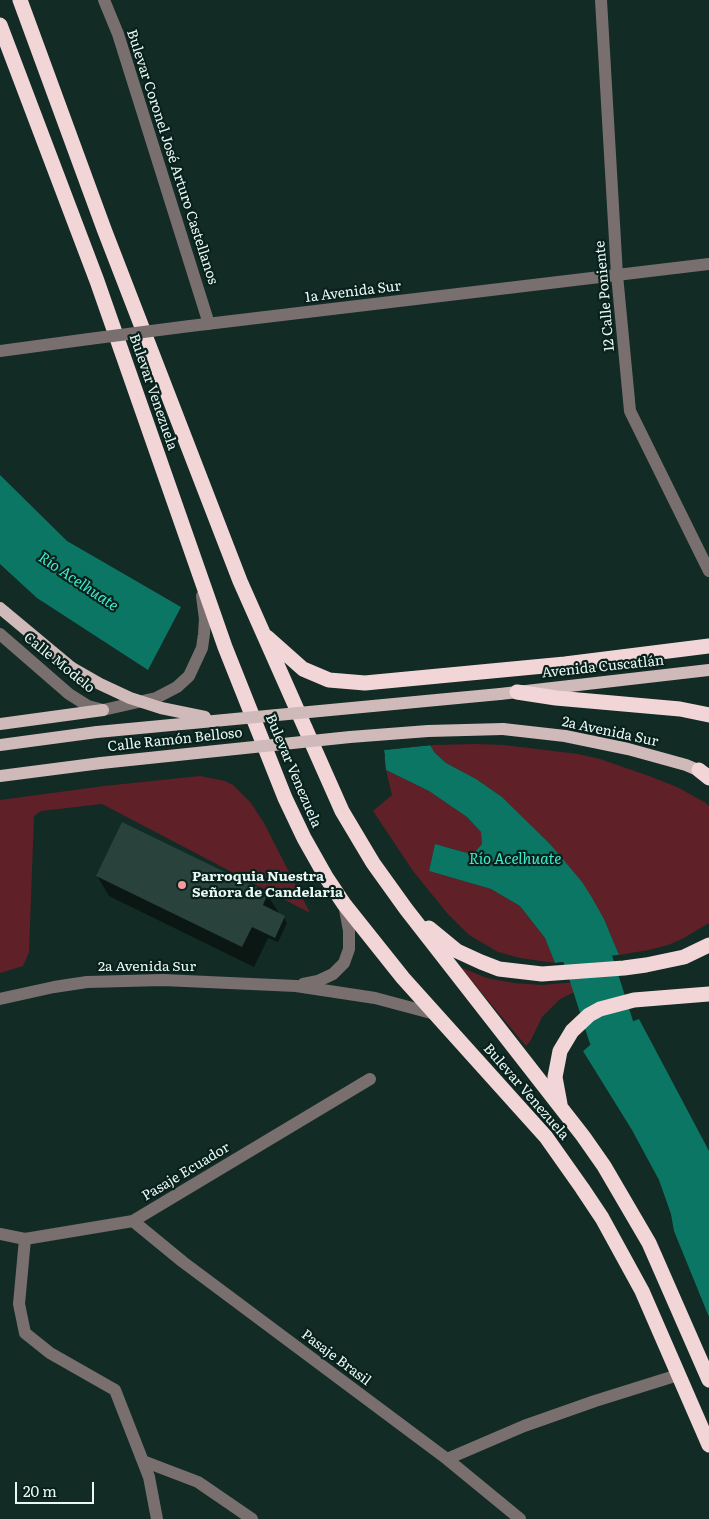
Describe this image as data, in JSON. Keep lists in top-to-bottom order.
{
  "streets": {
    "highway": ["Bulevar Venezuela"],
    "main road": ["Avenida Cuscatlán", "2a Avenida Sur", "Calle Ramón Belloso"],
    "street": [
      "Bulevar Coronel José Arturo Castellanos",
      "1a Avenida Sur",
      "12 Calle Poniente",
      "Calle Modelo",
      "Pasaje Ecuador",
      "Pasaje Brasil"
    ]
  },
  "crossings": [
    ["Bulevar Coronel José Arturo Castellanos", "1a Avenida Sur"],
    ["1a Avenida Sur", "12 Calle Poniente"],
    ["Bulevar Venezuela", "2a Avenida Sur"],
    ["Avenida Cuscatlán", "Calle Ramón Belloso"],
    ["2a Avenida Sur", "Calle Ramón Belloso"],
    ["Pasaje Ecuador", "Pasaje Brasil"]
  ],
  "water": ["Río Acelhuate"],
  "places": ["Parroquia Nuestra Señora de Candelaria"],
  "scale_bar": "20 m"
}
